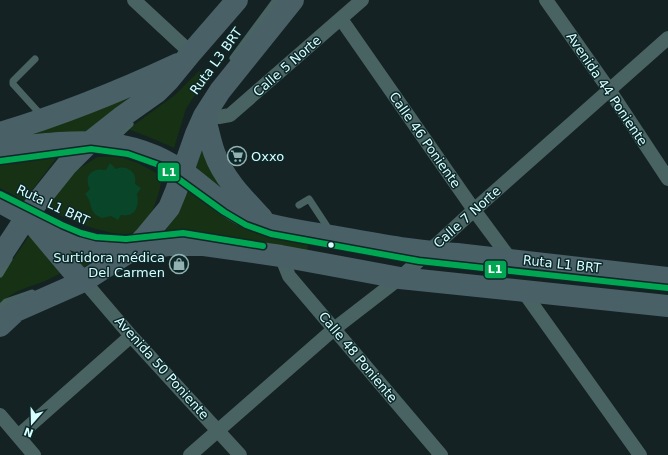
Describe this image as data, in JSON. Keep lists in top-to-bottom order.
{
  "streets": {
    "street": [
      "Calle 5 Norte",
      "Avenida 44 Poniente",
      "Calle 46 Poniente",
      "Calle 7 Norte",
      "Calle 48 Poniente",
      "Avenida 50 Poniente"
    ],
    "lane": ["Ruta L3 BRT", "Ruta L1 BRT"]
  },
  "crossings": [
    ["Calle 5 Norte", "Calle 46 Poniente"],
    ["Avenida 44 Poniente", "Calle 7 Norte"],
    ["Calle 46 Poniente", "Calle 7 Norte"],
    ["Ruta L1 BRT", "Calle 7 Norte"],
    ["Calle 7 Norte", "Calle 48 Poniente"],
    ["Calle 7 Norte", "Avenida 50 Poniente"]
  ],
  "places": {
    "supermarket": ["Oxxo"],
    "shop": ["Surtidora médica Del Carmen"]
  },
  "lines": ["transit line L1"],
  "north": "bottom"
}
